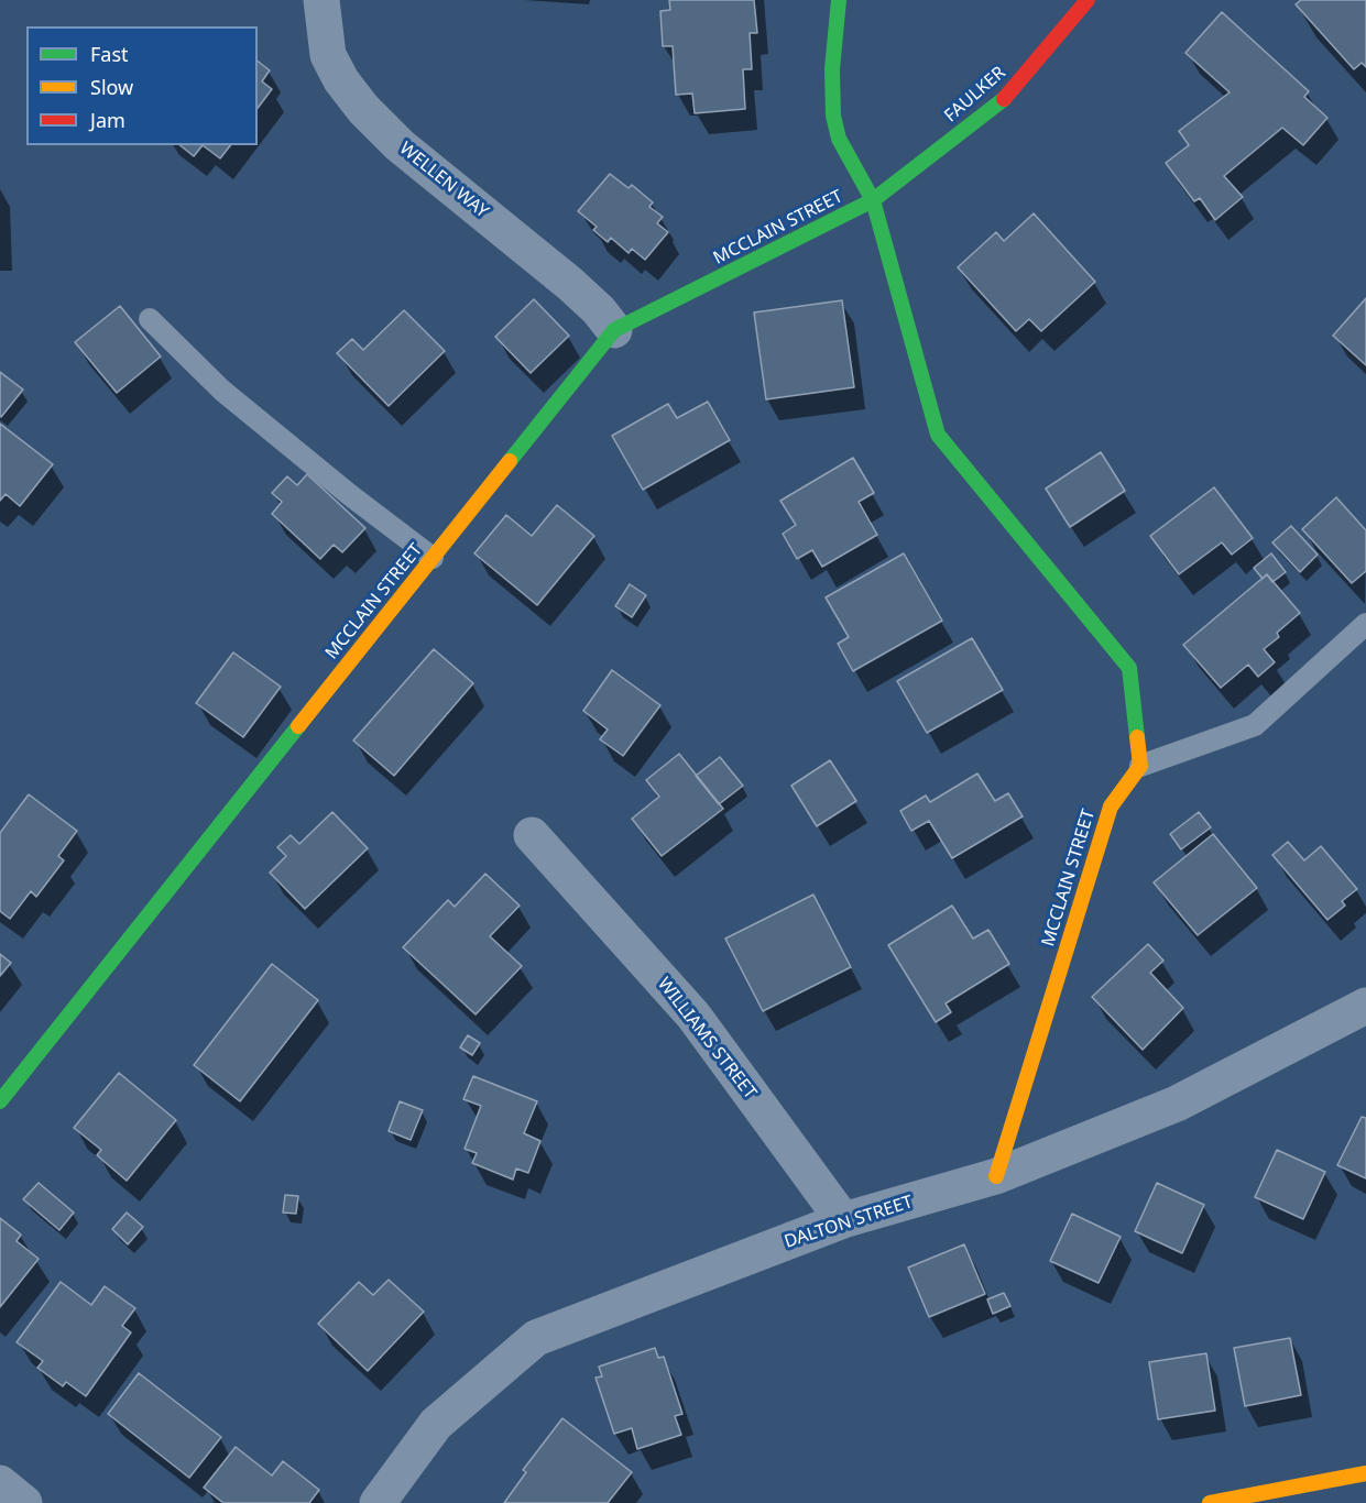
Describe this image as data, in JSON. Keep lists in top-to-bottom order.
{
  "streets": {
    "street": [
      "FAULKER",
      "WELLEN WAY",
      "MCCLAIN STREET",
      "WILLIAMS STREET",
      "DALTON STREET"
    ]
  },
  "crossings": [
    ["FAULKER", "MCCLAIN STREET"],
    ["WELLEN WAY", "MCCLAIN STREET"],
    ["MCCLAIN STREET", "DALTON STREET"],
    ["WILLIAMS STREET", "DALTON STREET"]
  ],
  "legend": ["Fast", "Slow", "Jam"]
}
